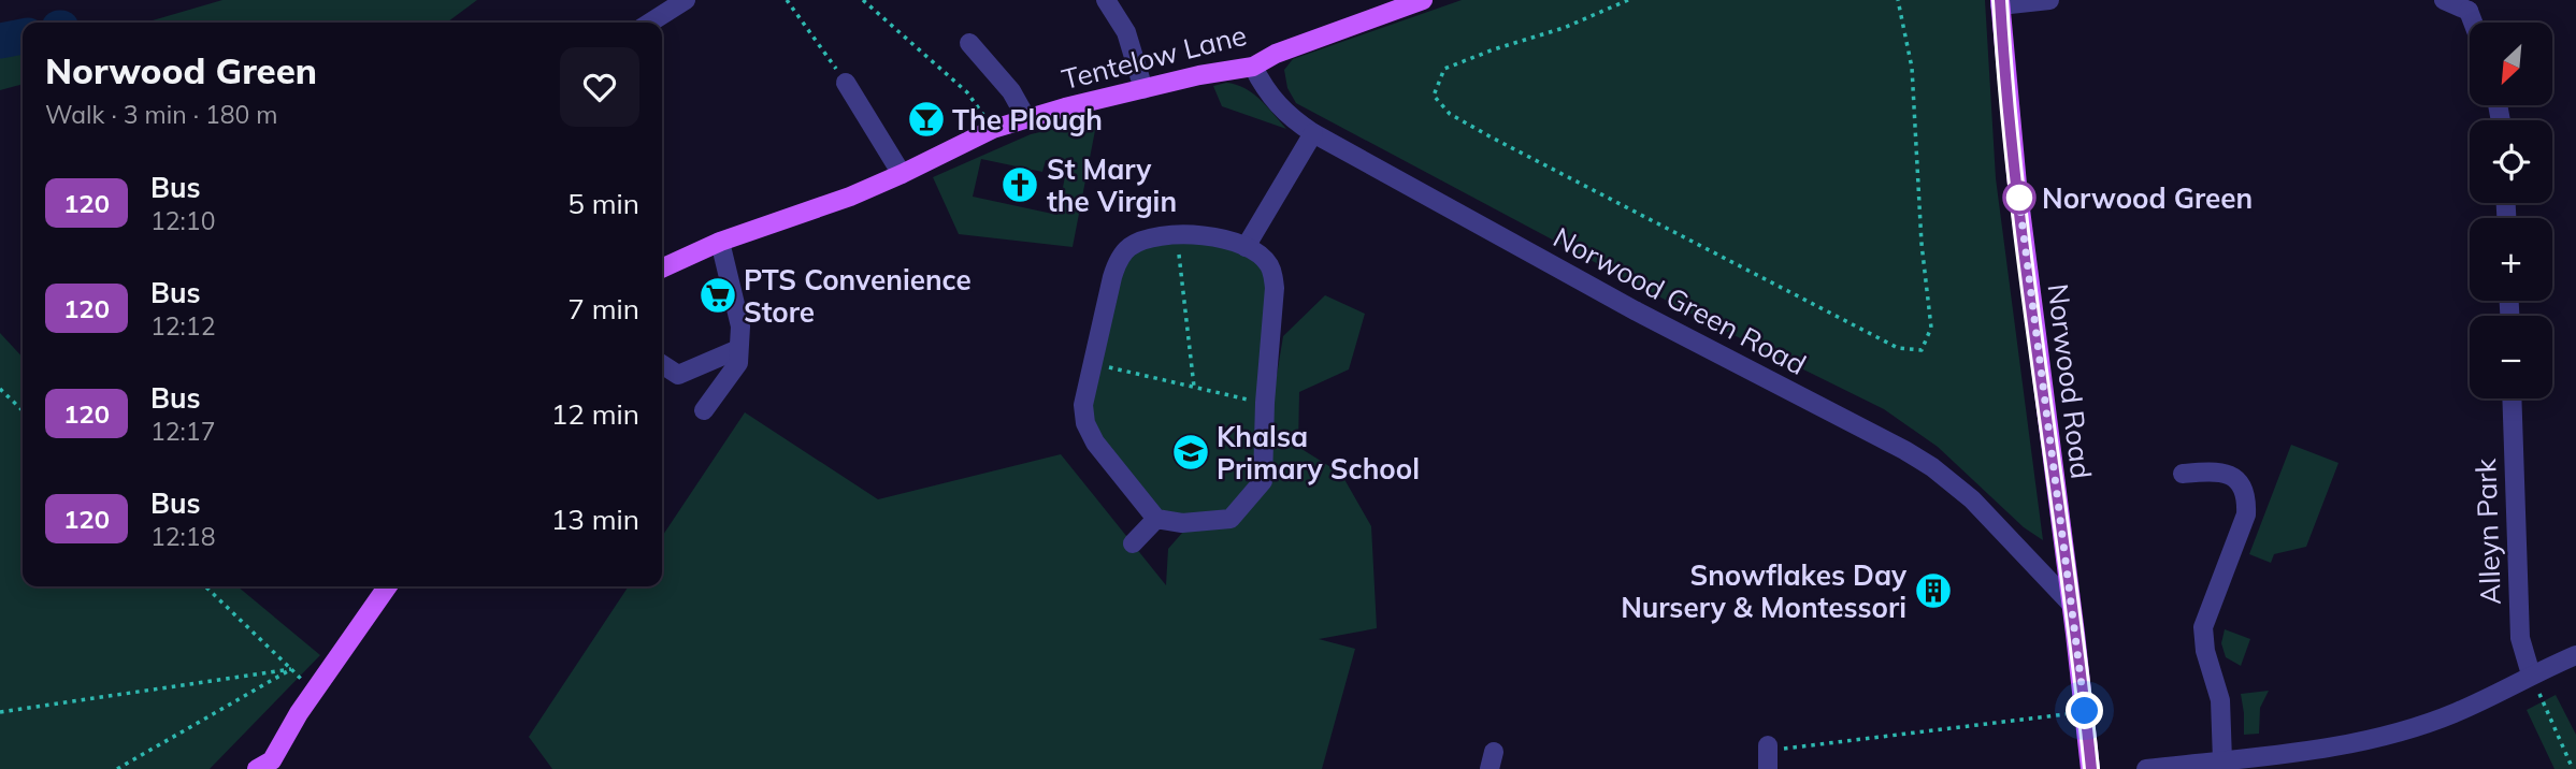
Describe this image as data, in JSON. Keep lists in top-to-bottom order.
{
  "streets": {
    "main road": ["Tentelow Lane", "Norwood Road"],
    "street": ["Norwood Green Road", "Alleyn Park"]
  },
  "crossings": [
    ["Tentelow Lane", "Norwood Green Road"],
    ["Norwood Green Road", "Norwood Road"]
  ],
  "places": {
    "bar": ["The Plough"],
    "church": ["St Mary the Virgin"],
    "other": ["Norwood Green"],
    "supermarket": ["PTS Convenience Store"],
    "school or university": ["Khalsa Primary School"],
    "building": ["Snowflakes Day Nursery & Montessori"]
  },
  "lines": ["bus line 120"],
  "north": "bottom left",
  "page": {
    "map_buttons": ["+", "−"],
    "heading": ["Norwood Green", "Walk · 3 min · 180 m"],
    "list": [
      {
        "mark": "120",
        "name": "Bus",
        "note": "12:10",
        "value": "5 min"
      },
      {
        "mark": "120",
        "name": "Bus",
        "note": "12:12",
        "value": "7 min"
      },
      {
        "mark": "120",
        "name": "Bus",
        "note": "12:17",
        "value": "12 min"
      },
      {
        "mark": "120",
        "name": "Bus",
        "note": "12:18",
        "value": "13 min"
      }
    ]
  }
}
